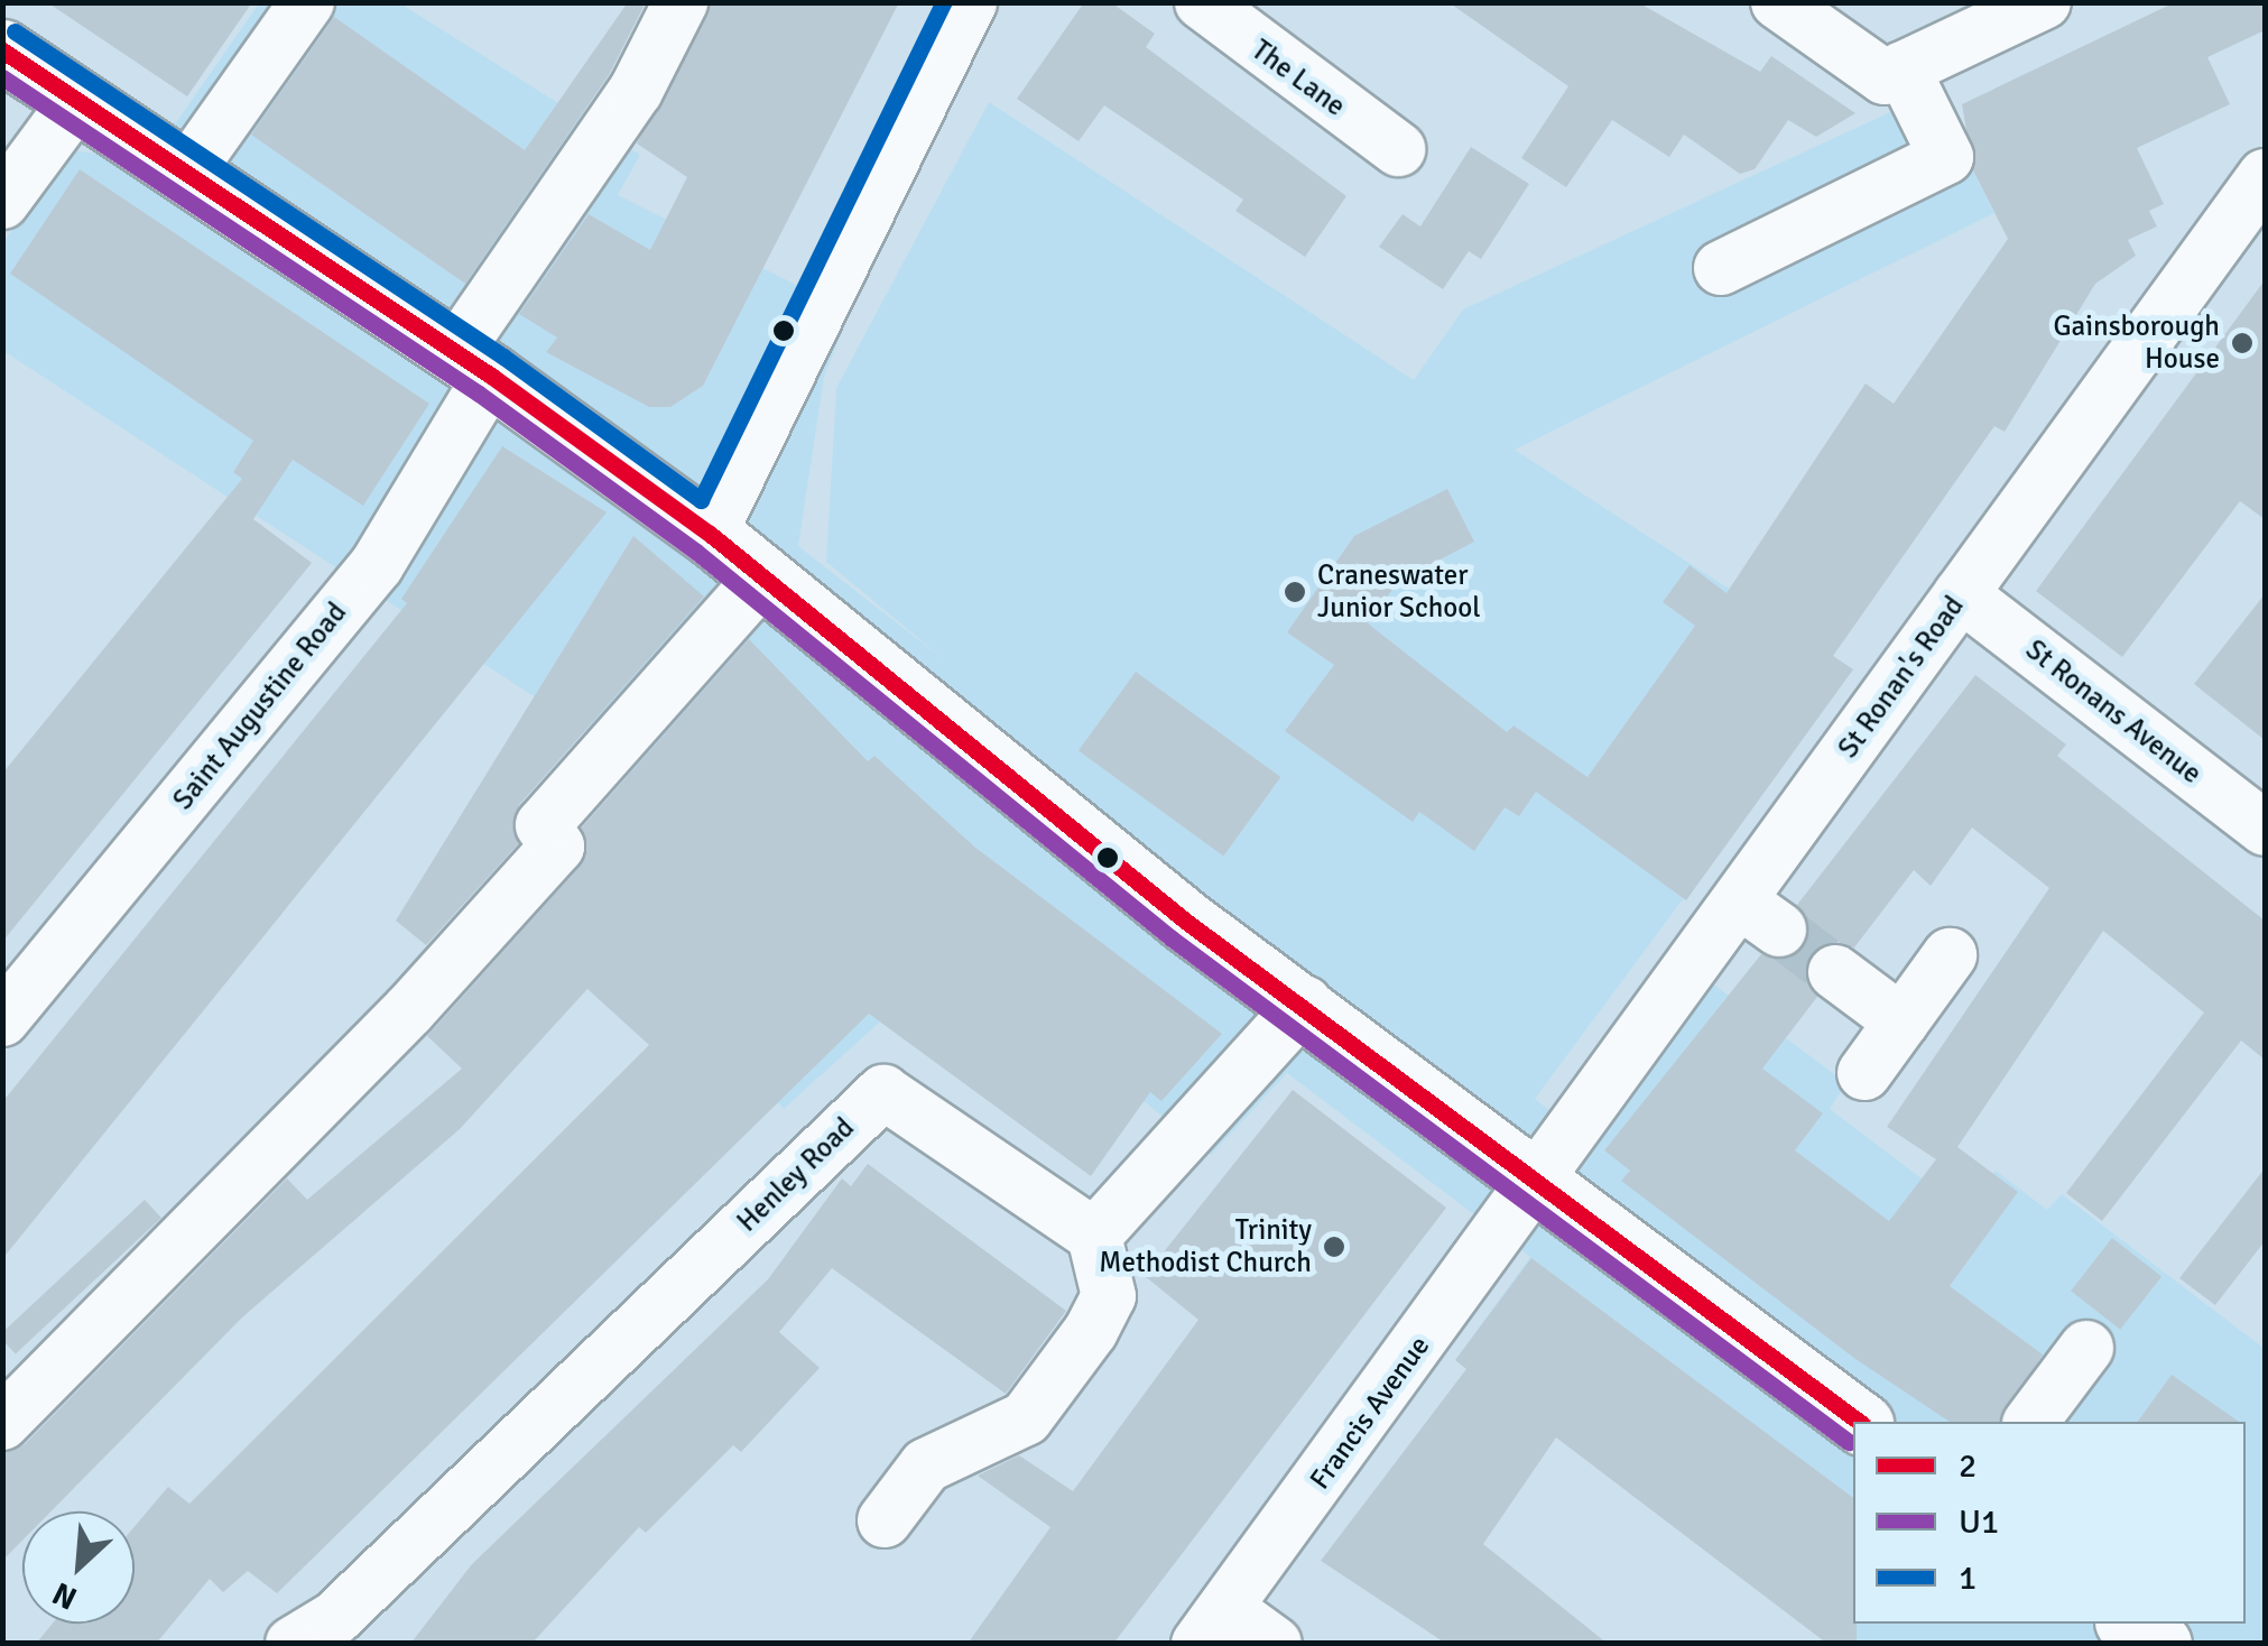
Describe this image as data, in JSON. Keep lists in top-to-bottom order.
{
  "streets": {
    "street": [
      "The Lane",
      "St Ronan's Road",
      "Saint Augustine Road",
      "St Ronans Avenue",
      "Henley Road",
      "Francis Avenue"
    ]
  },
  "crossings": [
    ["St Ronan's Road", "St Ronans Avenue"],
    ["St Ronan's Road", "Francis Avenue"]
  ],
  "places": ["Gainsborough House", "Craneswater Junior School", "Trinity Methodist Church"],
  "lines": ["transit line 1", "transit line 2", "transit line U1"],
  "legend": ["2", "U1", "1"],
  "north": "bottom left"
}
